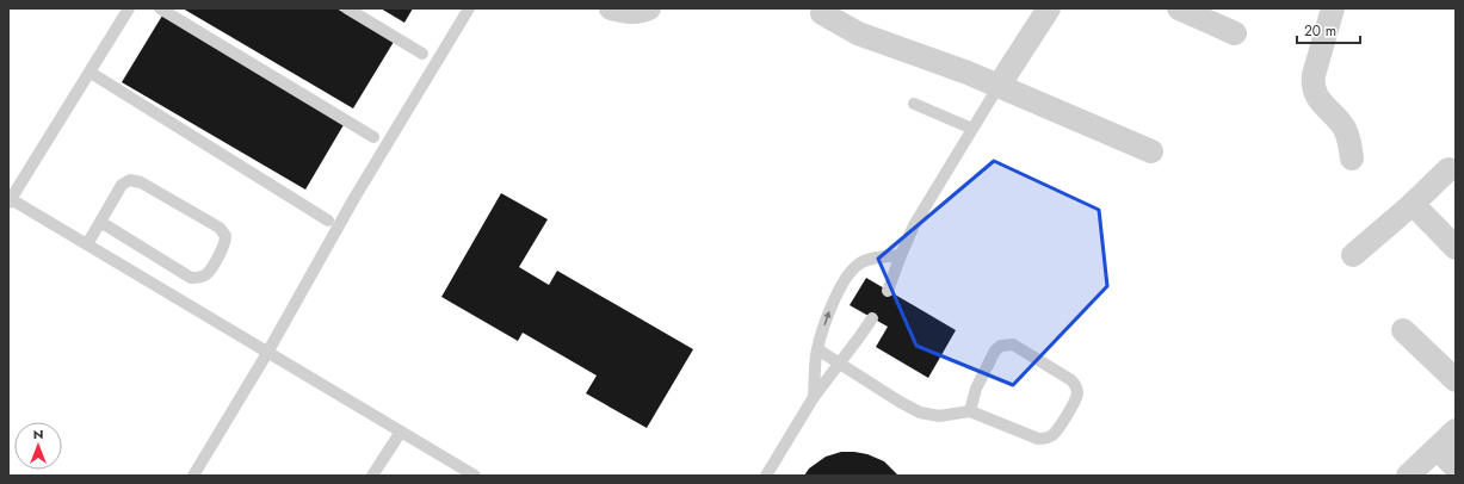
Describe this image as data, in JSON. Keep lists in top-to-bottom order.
{
  "scale_bar": "20 m",
  "north": "top"
}
